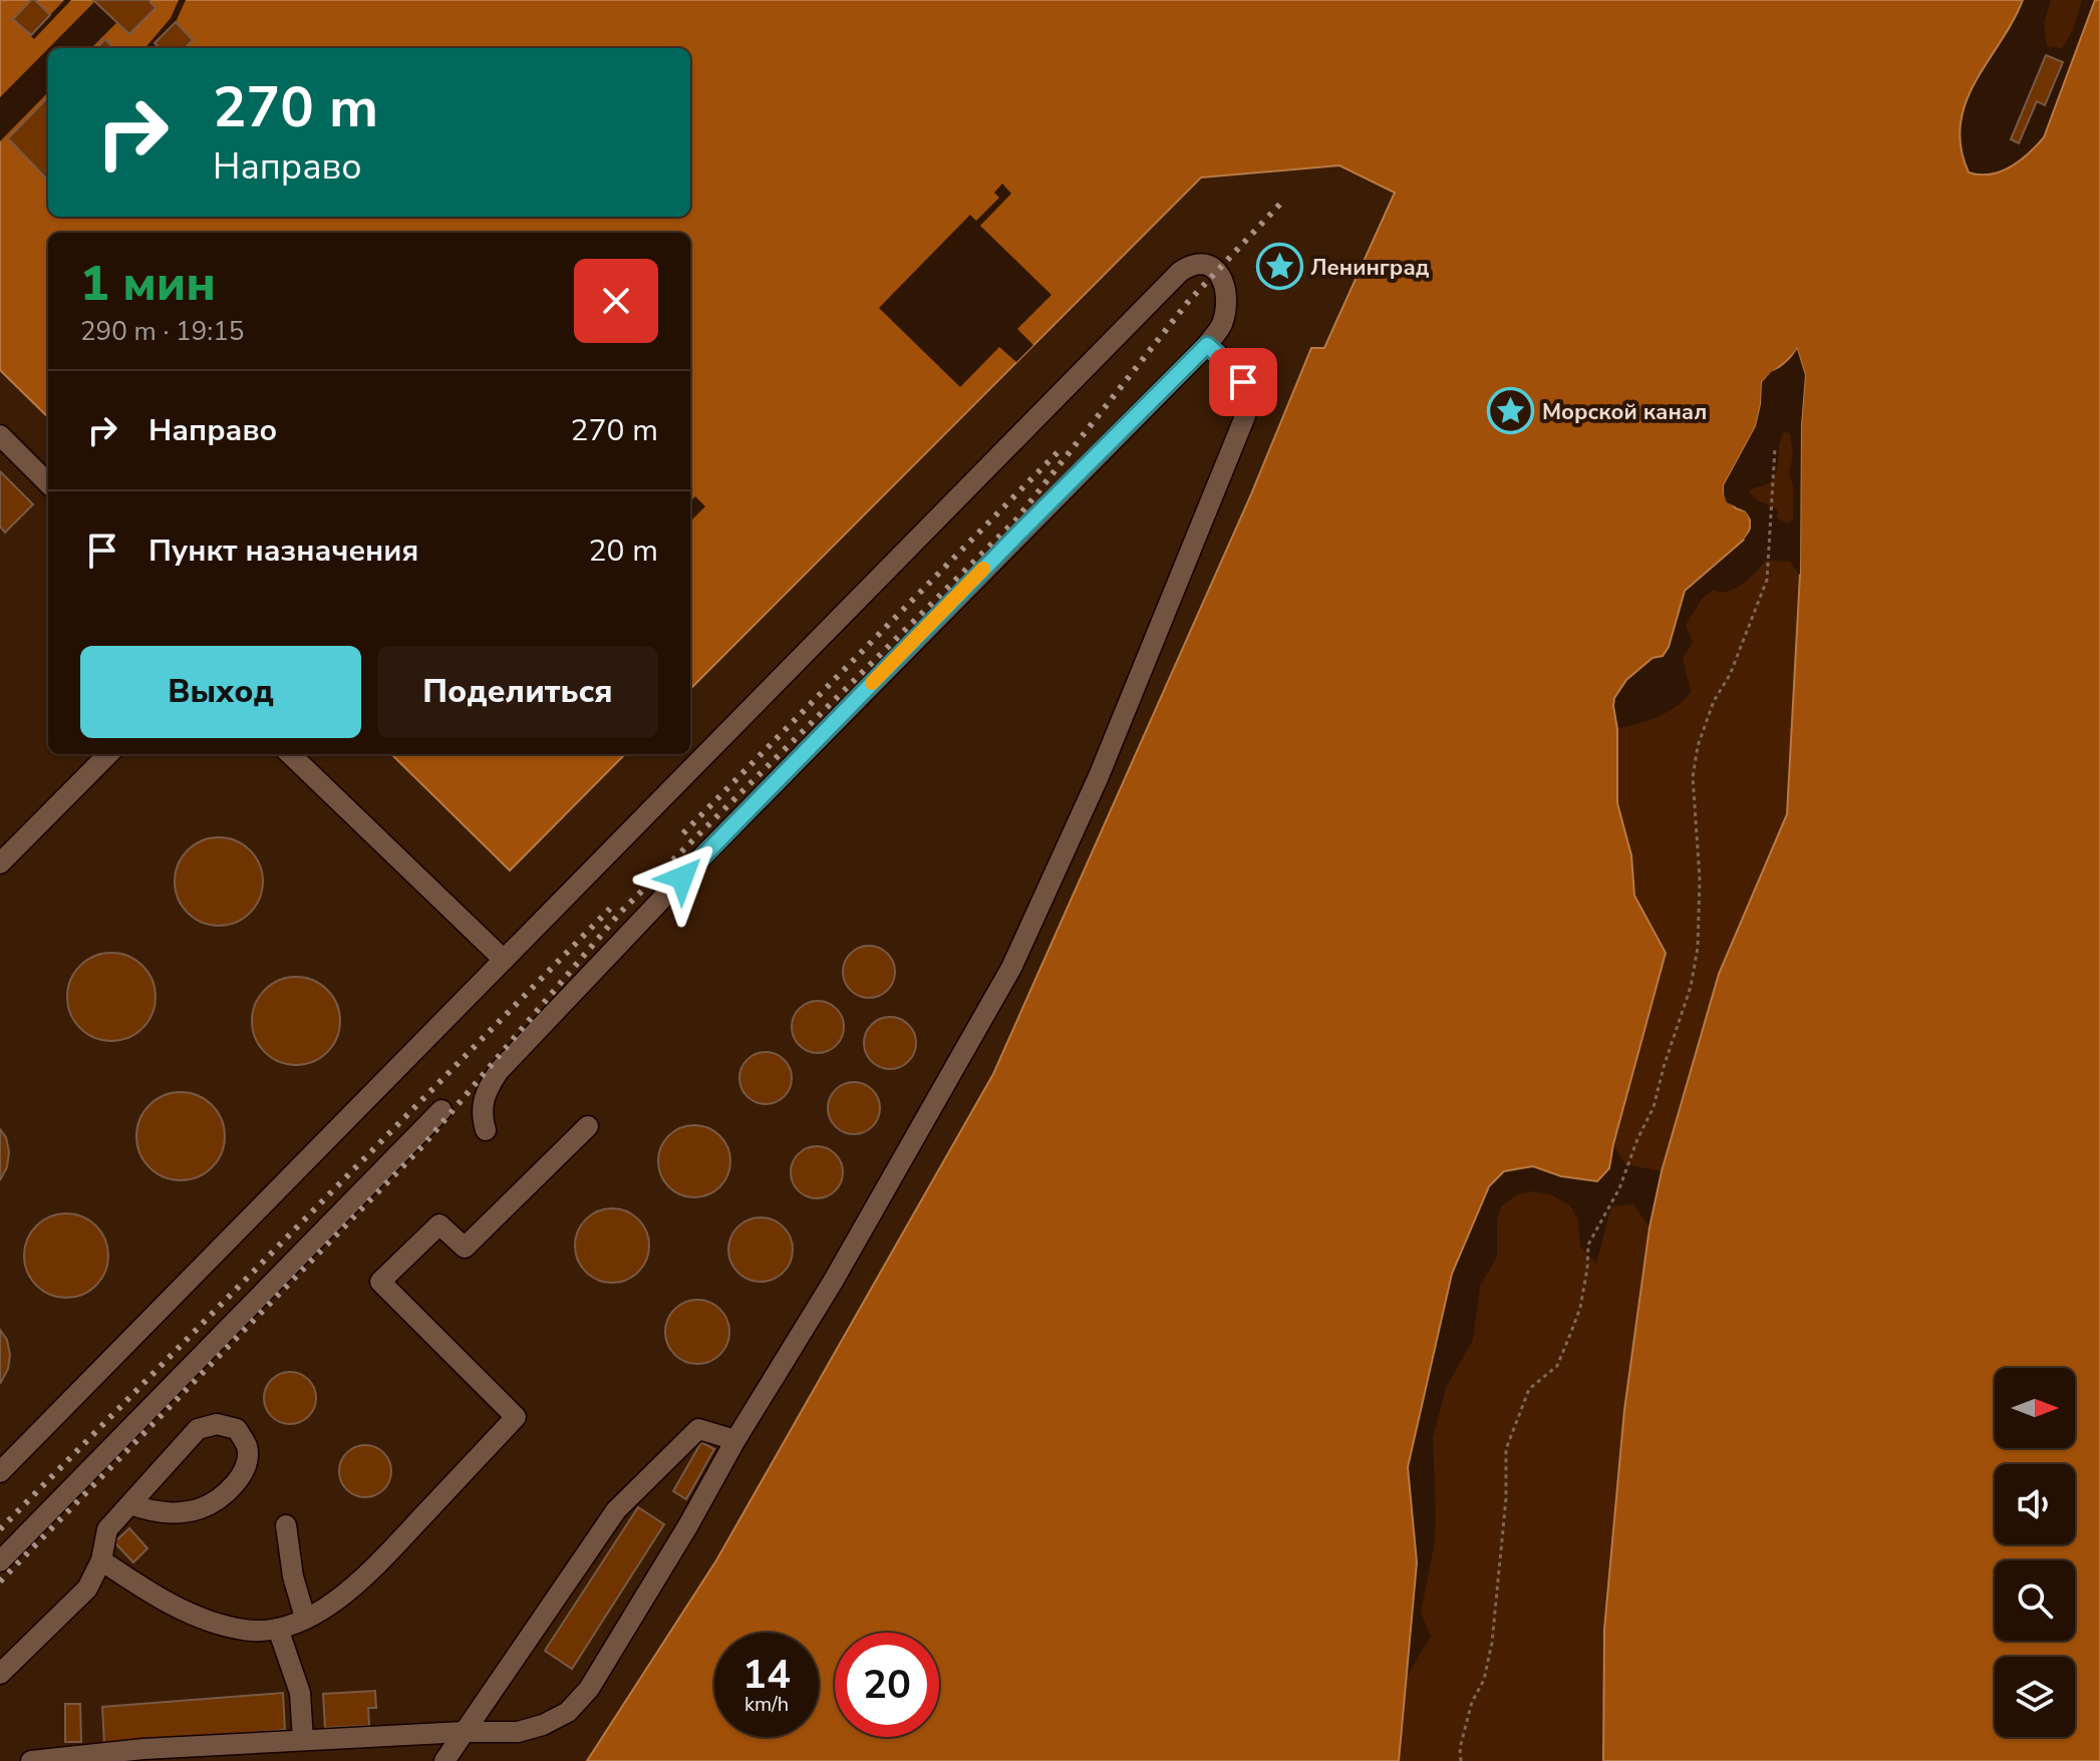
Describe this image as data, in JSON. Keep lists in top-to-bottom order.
{
  "places": {
    "place": ["Ленинград", "Морской канал"]
  },
  "north": "right",
  "page": {
    "turn": ["270 m", "Направо"],
    "heading": ["1 мин", "290 m · 19:15"],
    "list": [
      {
        "name": "Направо",
        "value": "270 m"
      },
      {
        "name": "Пункт назначения",
        "value": "20 m"
      }
    ],
    "buttons": ["Выход", "Поделиться"],
    "speed": "14 km/h",
    "limit": "20"
  }
}
